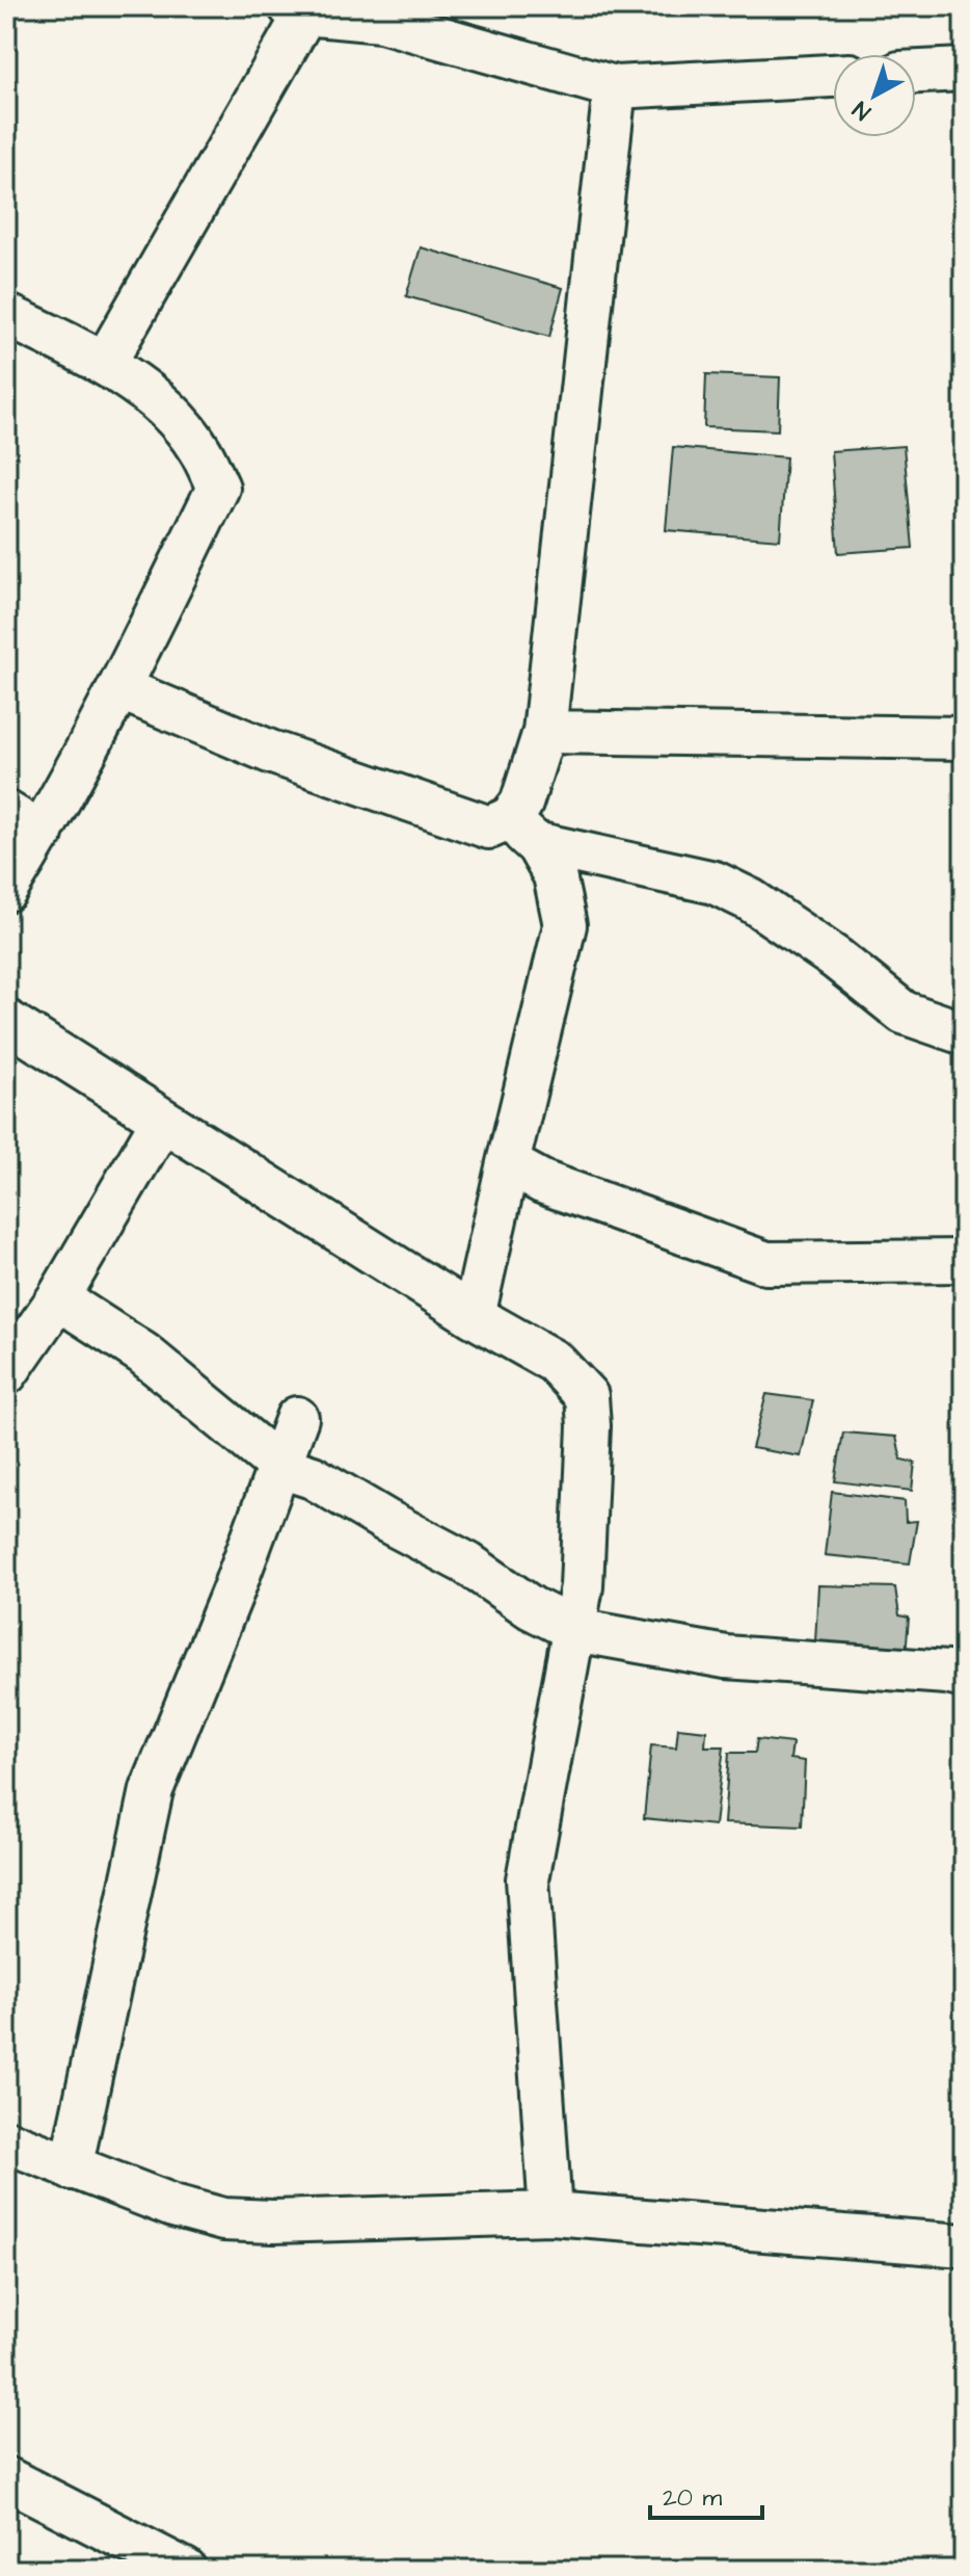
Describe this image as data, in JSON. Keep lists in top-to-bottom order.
{
  "scale_bar": "20 m",
  "north": "bottom left"
}
